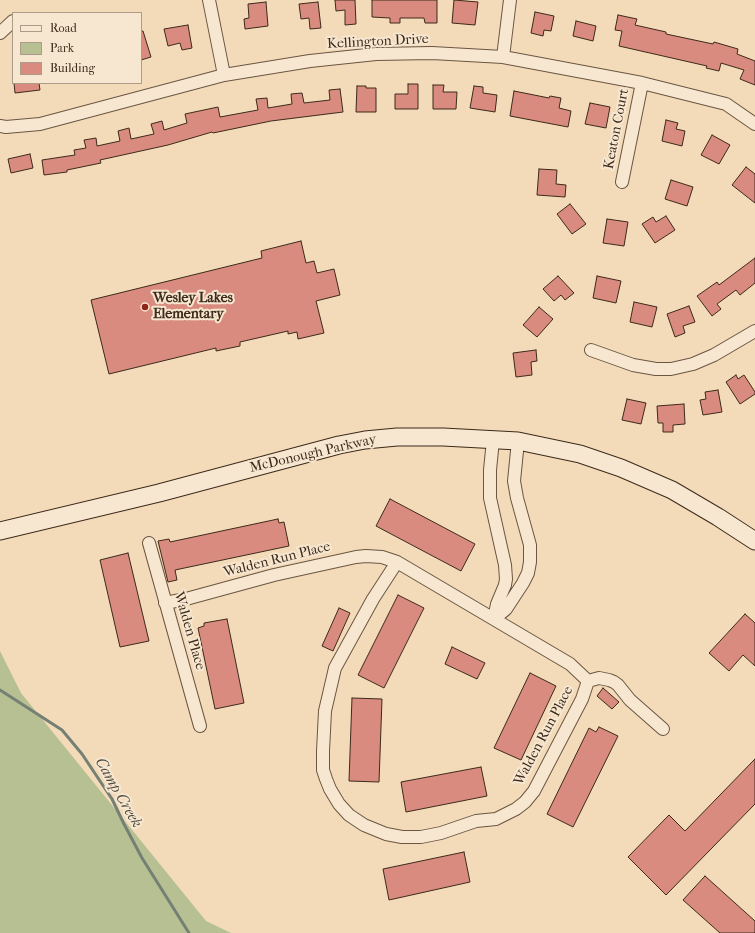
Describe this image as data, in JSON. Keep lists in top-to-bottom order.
{
  "streets": {
    "street": [
      "Kellington Drive",
      "Keaton Court",
      "McDonough Parkway",
      "Walden Run Place",
      "Walden Place"
    ]
  },
  "crossings": [
    ["Kellington Drive", "Keaton Court"],
    ["Walden Run Place", "Walden Place"]
  ],
  "water": ["Camp Creek"],
  "places": ["Wesley Lakes Elementary"],
  "legend": ["Road", "Park", "Building"]
}
